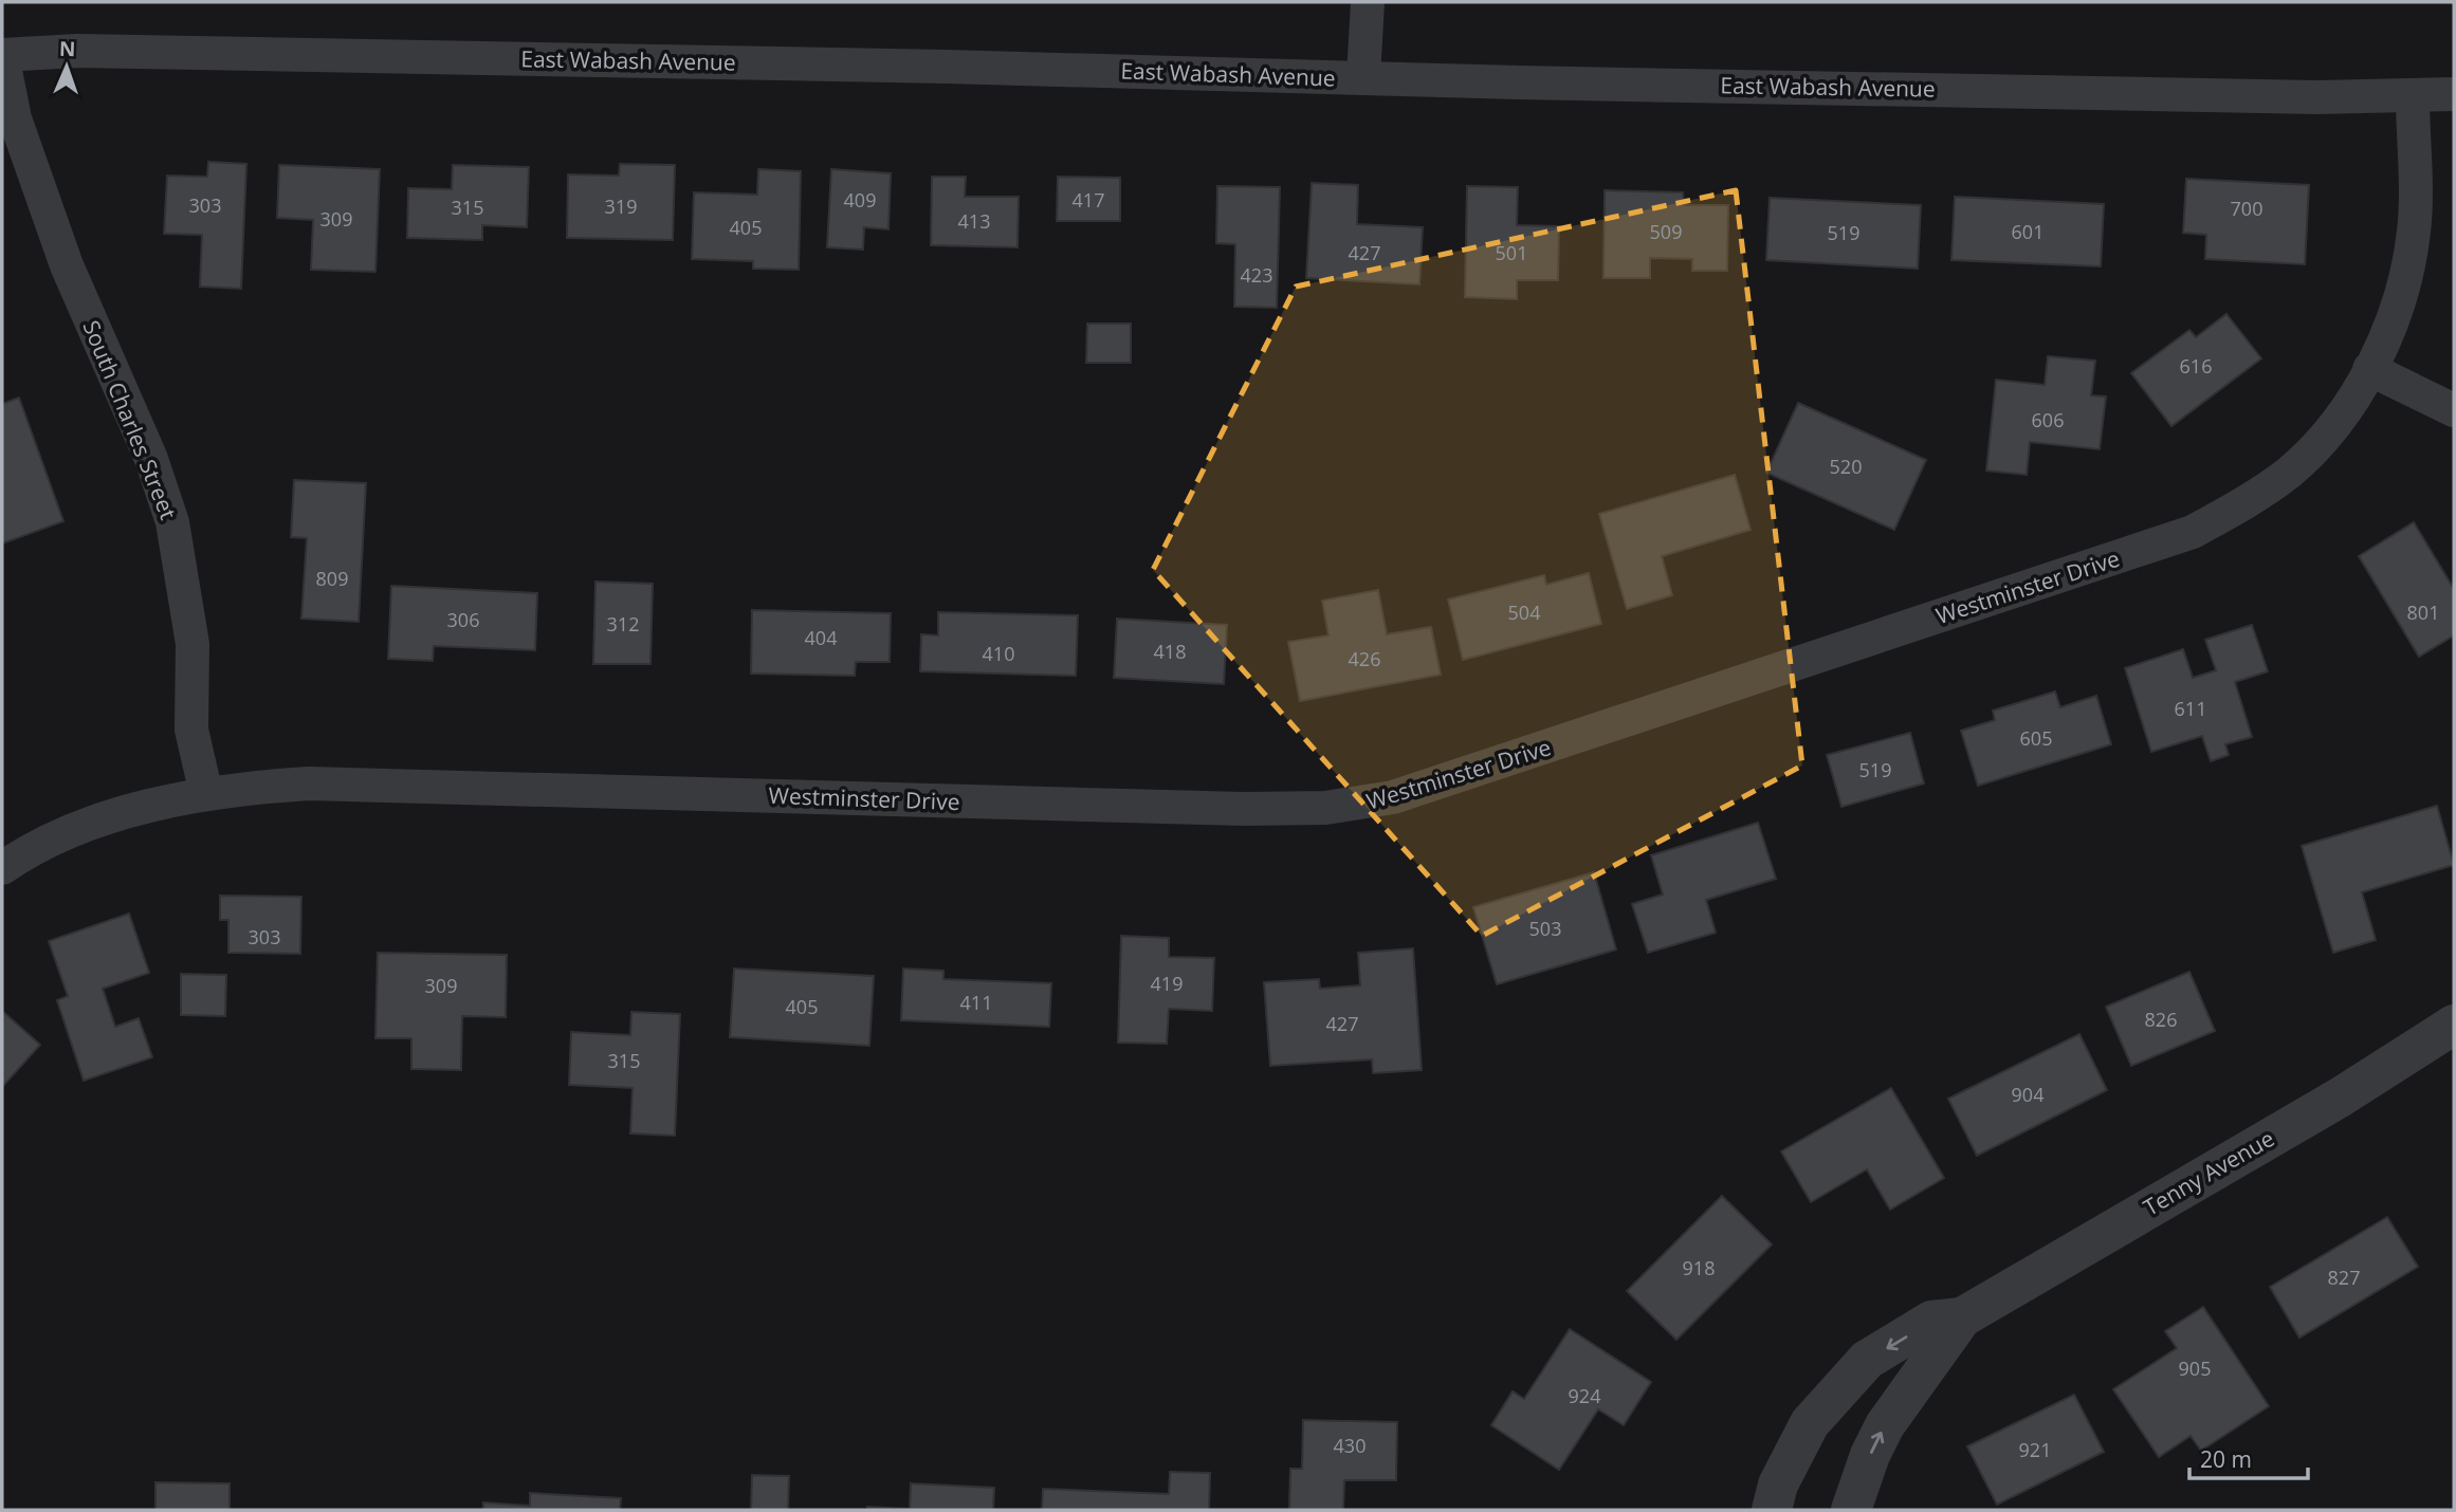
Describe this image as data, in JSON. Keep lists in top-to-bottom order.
{
  "streets": {
    "street": [
      "East Wabash Avenue",
      "South Charles Street",
      "Westminster Drive",
      "Tenny Avenue"
    ]
  },
  "crossings": [
    ["East Wabash Avenue", "South Charles Street"],
    ["East Wabash Avenue", "Westminster Drive"],
    ["South Charles Street", "Westminster Drive"]
  ],
  "house_numbers": [
    "409",
    "417",
    "303",
    "319",
    "315",
    "700",
    "309",
    "413",
    "405",
    "509",
    "601",
    "519",
    "427",
    "501",
    "423",
    "616",
    "606",
    "520",
    "809",
    "504",
    "801",
    "306",
    "312",
    "404",
    "418",
    "410",
    "426",
    "611",
    "605",
    "519",
    "503",
    "303",
    "419",
    "309",
    "411",
    "405",
    "826",
    "427",
    "315",
    "904",
    "918",
    "827",
    "905",
    "924",
    "430",
    "921"
  ],
  "scale_bar": "20 m",
  "north": "top"
}
